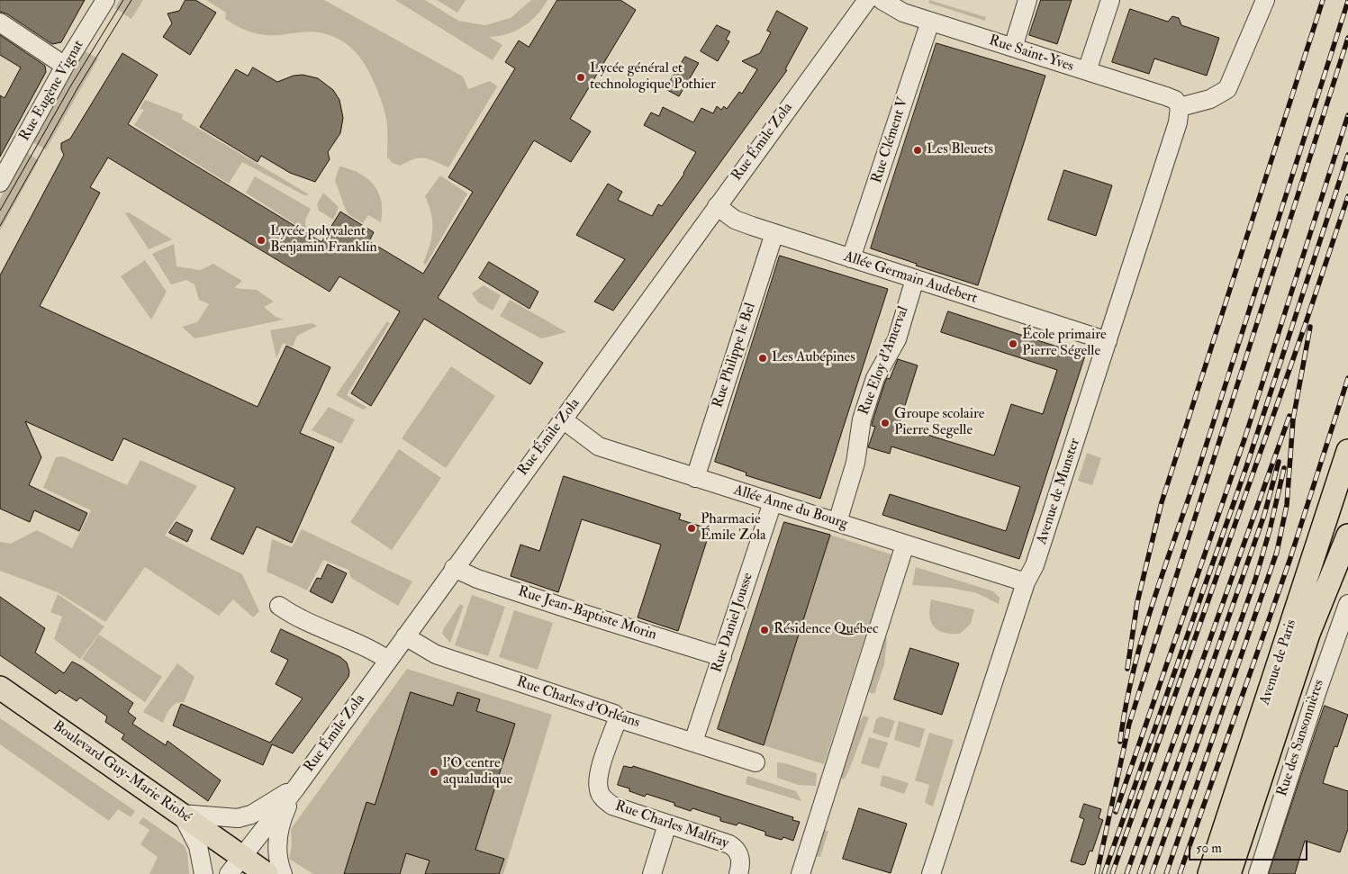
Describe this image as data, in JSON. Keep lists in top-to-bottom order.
{
  "streets": {
    "main road": ["Avenue de Paris", "Boulevard Guy-Marie Riobé"],
    "street": [
      "Rue Saint-Yves",
      "Rue Eugène Vignat",
      "Rue Clément V",
      "Rue Émile Zola",
      "Allée Germain Audebert",
      "Rue Philippe le Bel",
      "Rue Eloy d'Amerval",
      "Avenue de Munster",
      "Allée Anne du Bourg",
      "Rue Jean-Baptiste Morin",
      "Rue Daniel Jousse",
      "Rue Charles d'Orléans",
      "Rue des Sansonnières",
      "Rue Charles Malfray"
    ]
  },
  "crossings": [
    ["Rue Saint-Yves", "Rue Clément V"],
    ["Rue Saint-Yves", "Avenue de Munster"],
    ["Rue Clément V", "Allée Germain Audebert"],
    ["Rue Émile Zola", "Allée Germain Audebert"],
    ["Rue Émile Zola", "Allée Anne du Bourg"],
    ["Rue Émile Zola", "Rue Jean-Baptiste Morin"],
    ["Rue Émile Zola", "Rue Charles d'Orléans"],
    ["Rue Émile Zola", "Boulevard Guy-Marie Riobé"],
    ["Allée Germain Audebert", "Rue Philippe le Bel"],
    ["Allée Germain Audebert", "Rue Eloy d'Amerval"],
    ["Allée Germain Audebert", "Avenue de Munster"],
    ["Rue Philippe le Bel", "Allée Anne du Bourg"],
    ["Rue Eloy d'Amerval", "Allée Anne du Bourg"],
    ["Avenue de Munster", "Allée Anne du Bourg"],
    ["Allée Anne du Bourg", "Rue Daniel Jousse"],
    ["Rue Jean-Baptiste Morin", "Rue Daniel Jousse"],
    ["Rue Daniel Jousse", "Rue Charles d'Orléans"],
    ["Rue Charles d'Orléans", "Rue Charles Malfray"]
  ],
  "places": [
    "Lycée général et technologique Pothier",
    "Les Bleuets",
    "Lycée polyvalent Benjamin Franklin",
    "École primaire Pierre Ségelle",
    "Les Aubépines",
    "Groupe scolaire Pierre Segelle",
    "Pharmacie Émile Zola",
    "Résidence Québec",
    "l'O centre aqualudique"
  ],
  "scale_bar": "50 m"
}
